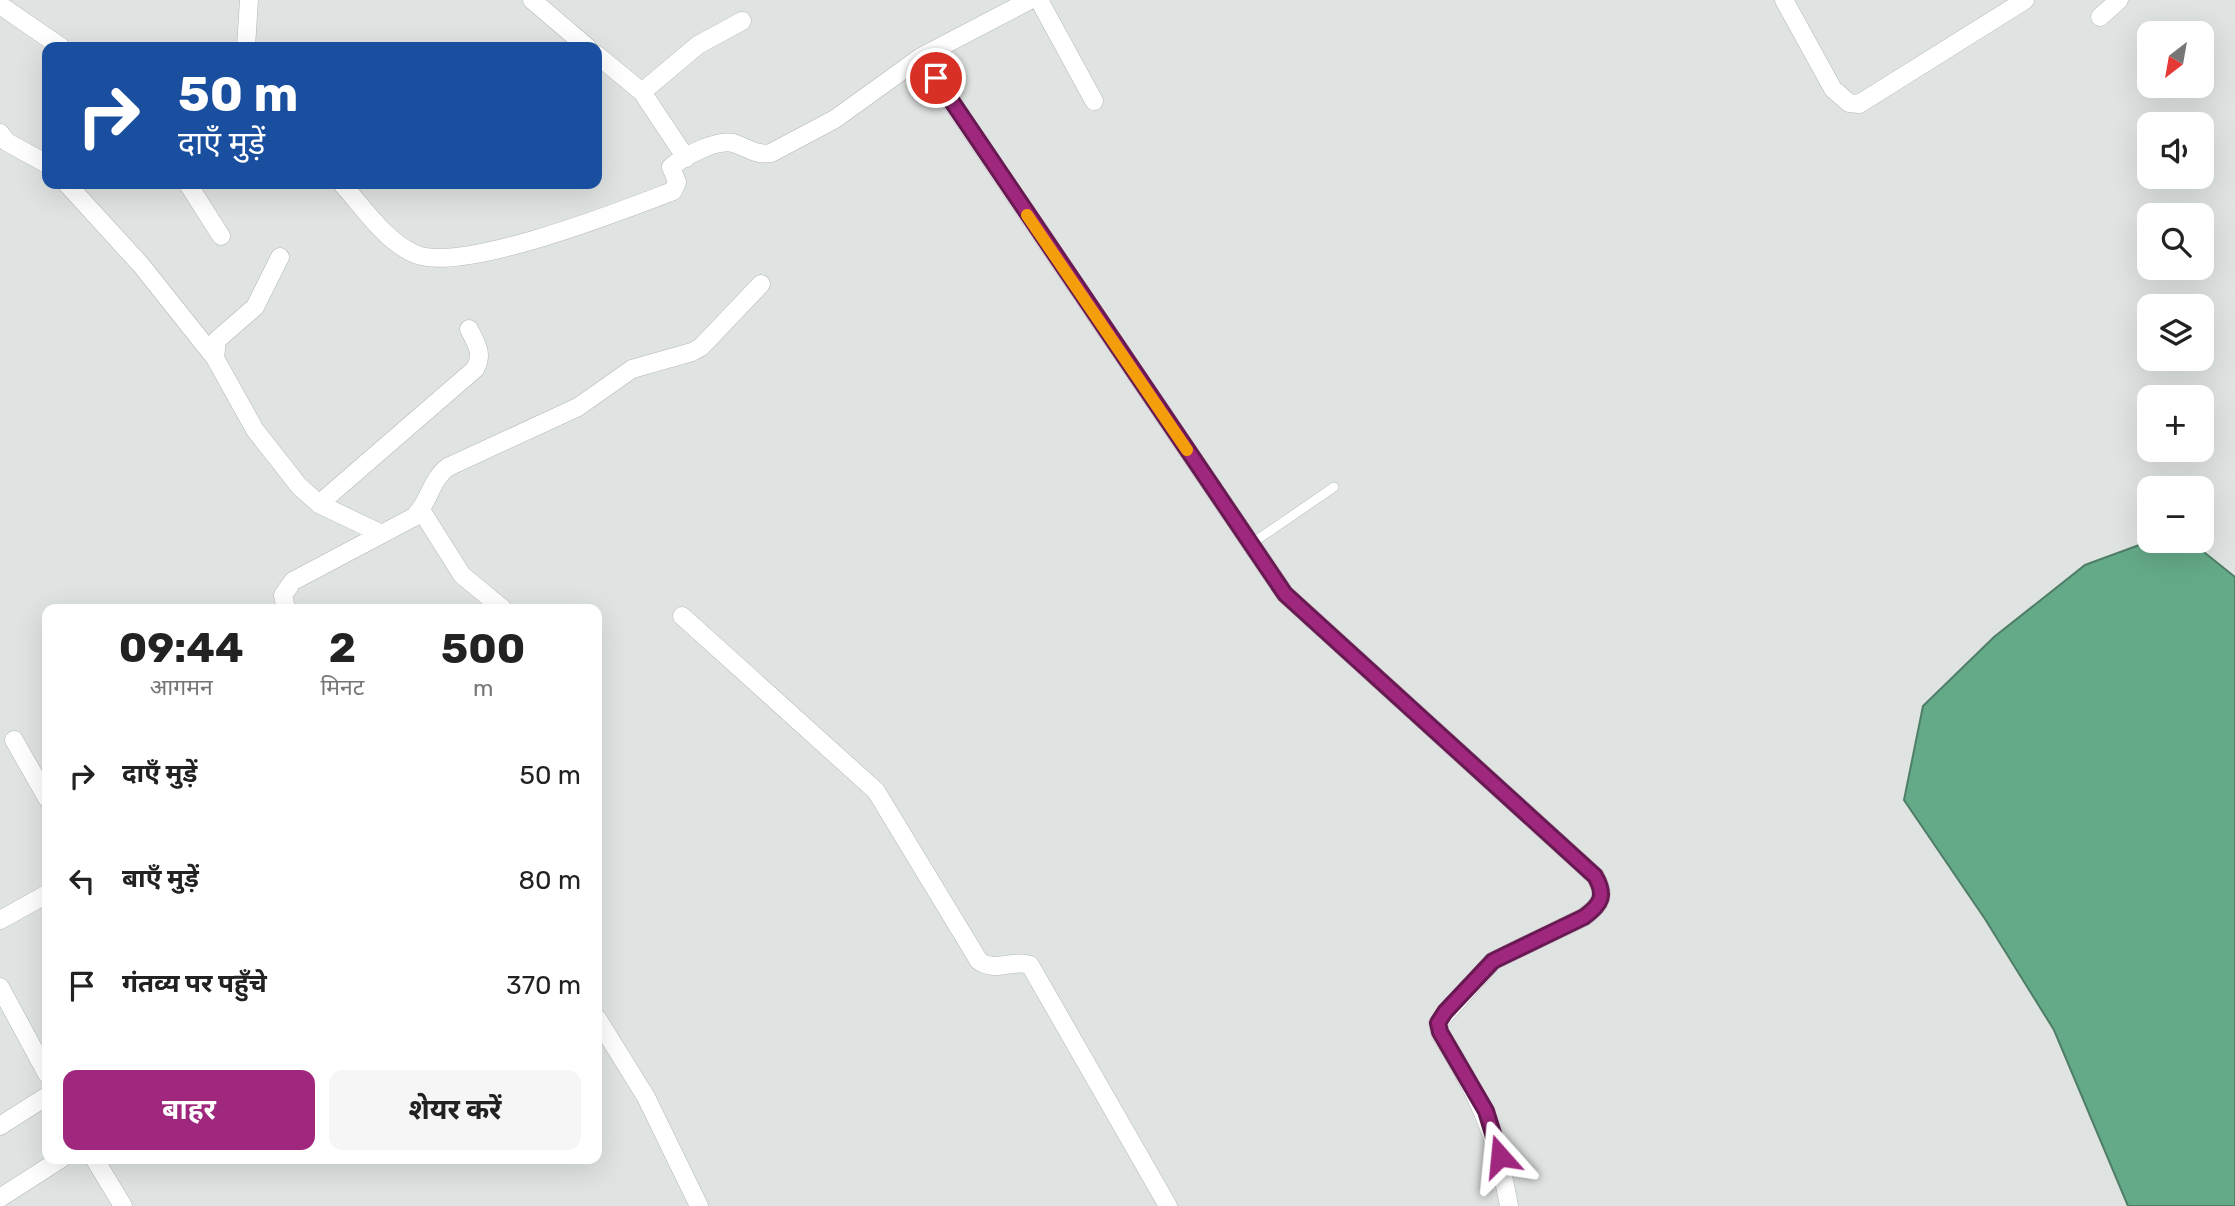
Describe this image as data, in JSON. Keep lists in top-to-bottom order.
{
  "north": "bottom left",
  "page": {
    "map_buttons": ["+", "−"],
    "turn": ["50 m", "दाएँ मुड़ें"],
    "eta": [
      "09:44",
      "आगमन",
      "2",
      "मिनट",
      "500",
      "m"
    ],
    "list": [
      {
        "name": "दाएँ मुड़ें",
        "value": "50 m"
      },
      {
        "name": "बाएँ मुड़ें",
        "value": "80 m"
      },
      {
        "name": "गंतव्य पर पहुँचे",
        "value": "370 m"
      }
    ],
    "buttons": ["बाहर", "शेयर करें"]
  }
}
